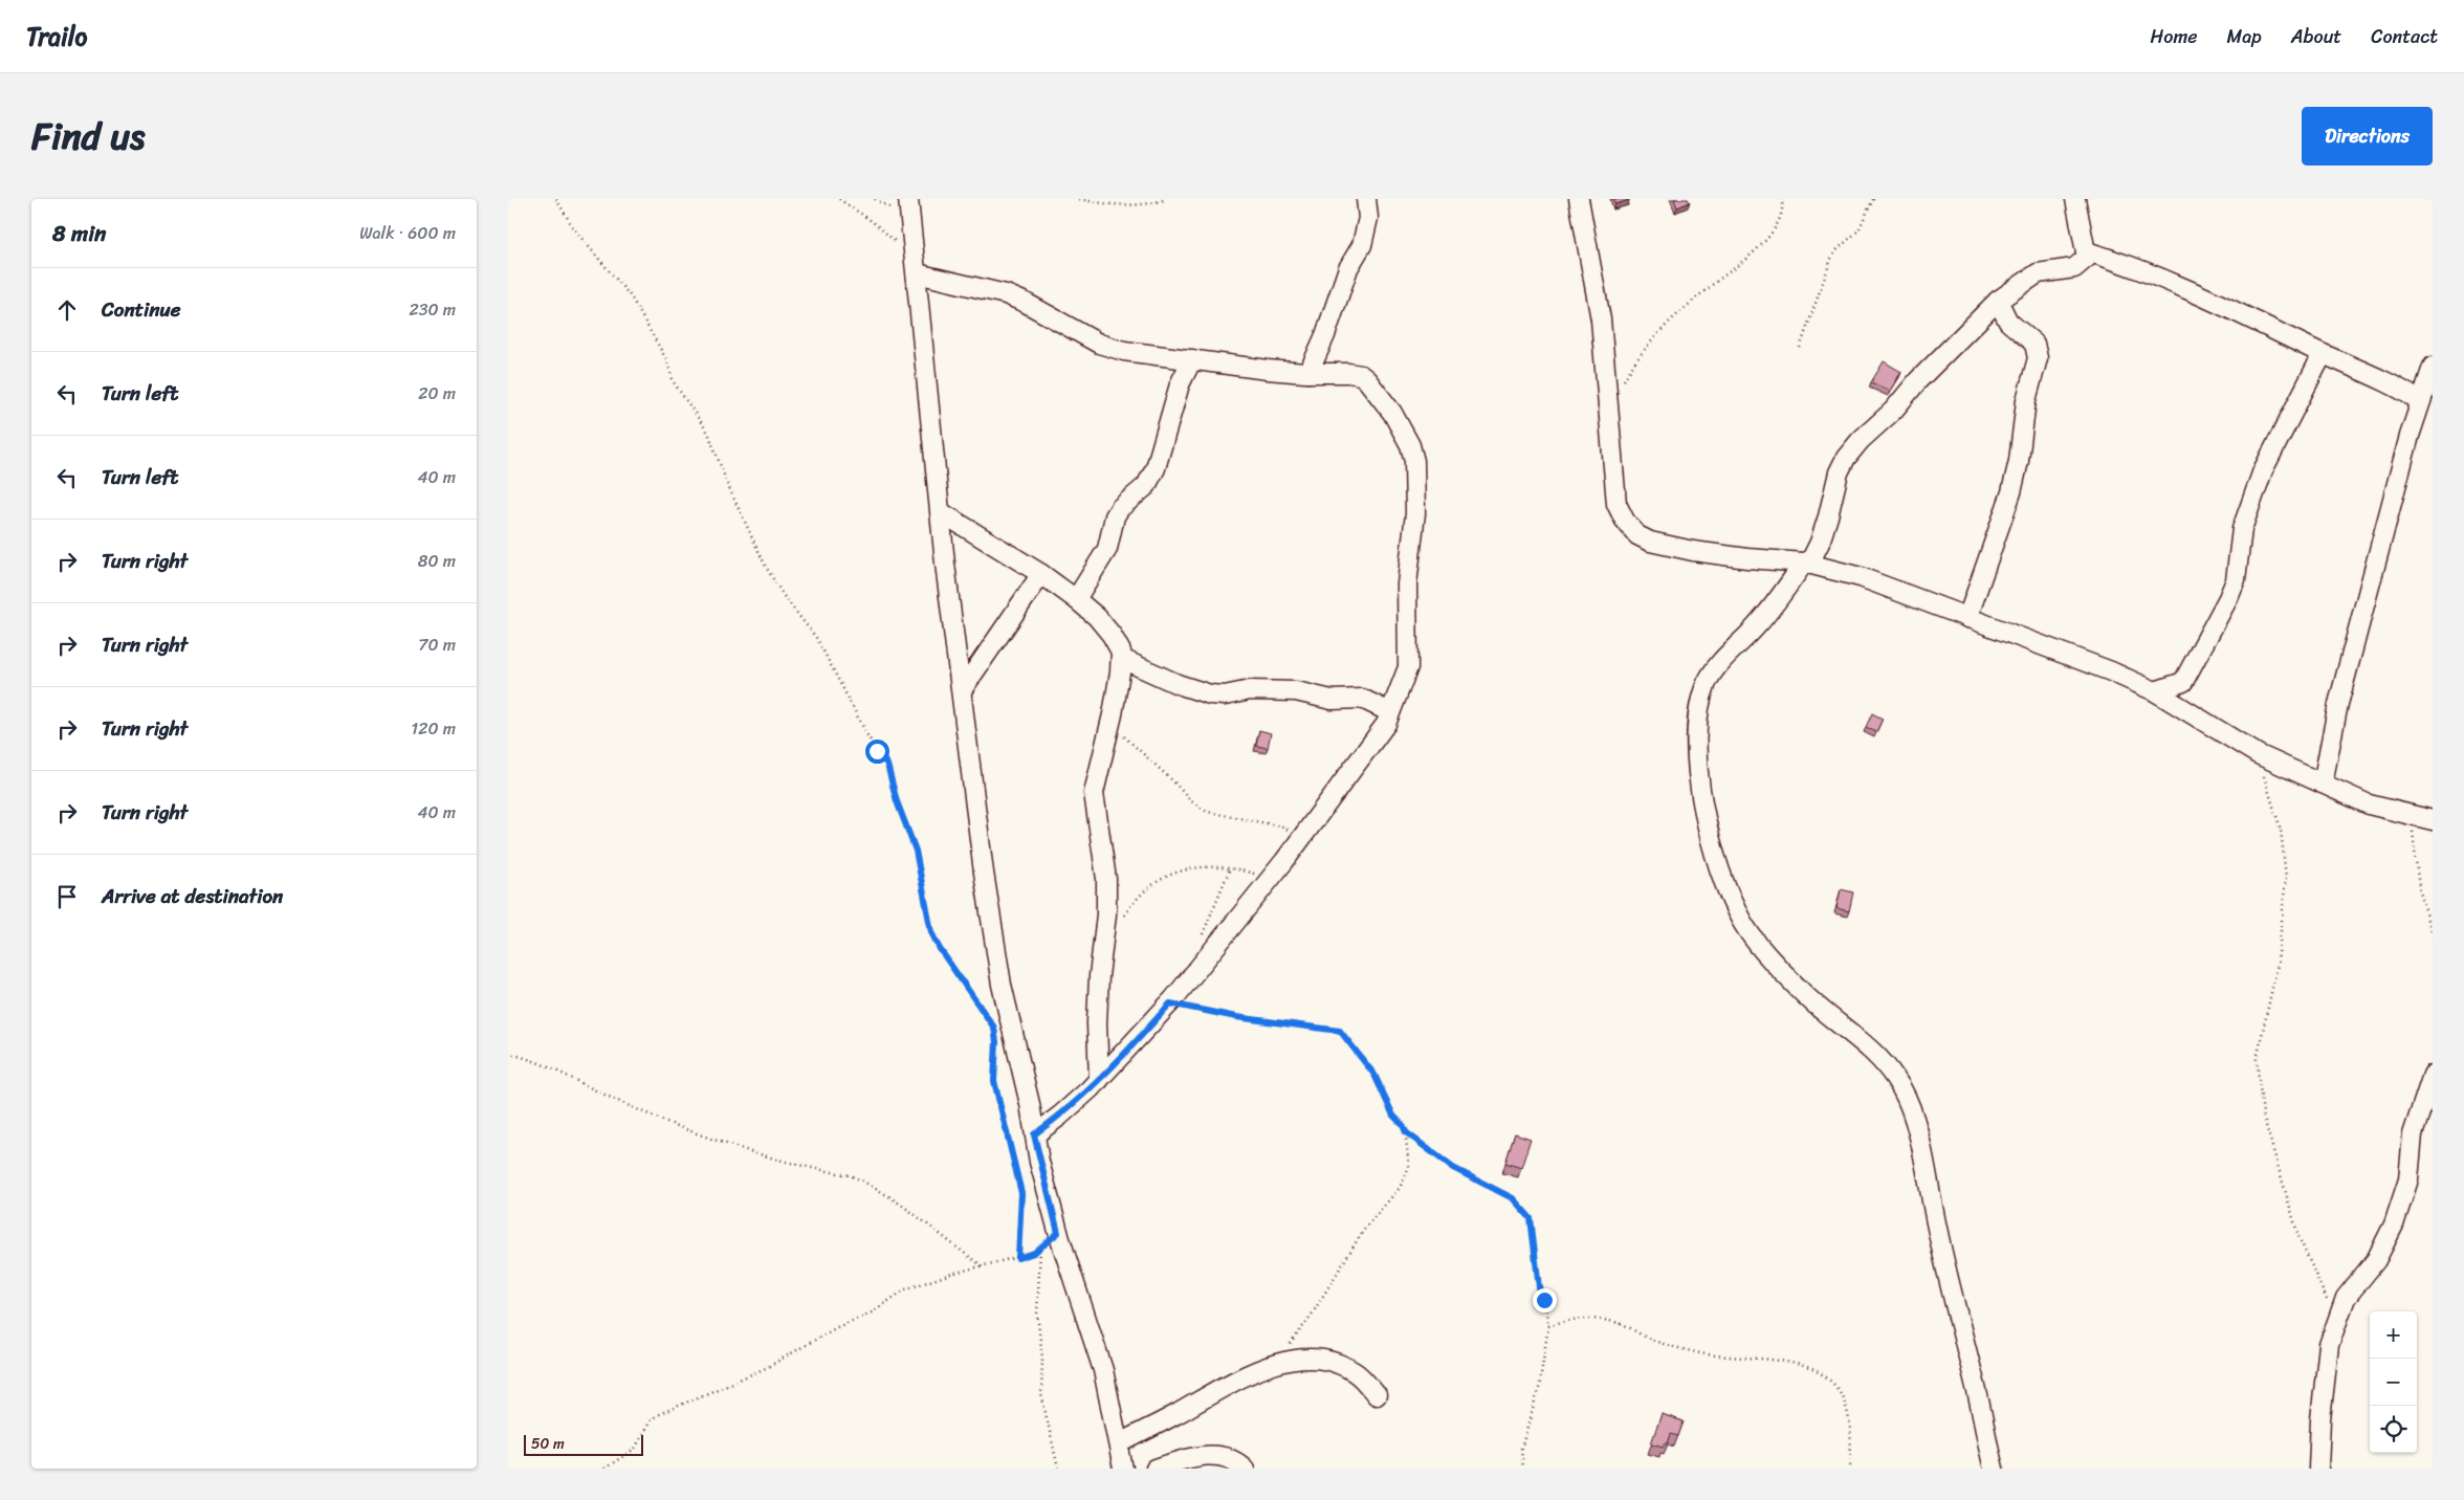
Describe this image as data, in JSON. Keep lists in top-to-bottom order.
{
  "scale_bar": "50 m",
  "page": {
    "header": "Trailo",
    "nav": [
      "Home",
      "Map",
      "About",
      "Contact"
    ],
    "title": "Find us",
    "buttons": "Directions",
    "heading": ["8 min", "Walk · 600 m"],
    "list": [
      ["Continue", "230 m"],
      ["Turn left", "20 m"],
      ["Turn left", "40 m"],
      ["Turn right", "80 m"],
      ["Turn right", "70 m"],
      ["Turn right", "120 m"],
      ["Turn right", "40 m"],
      "Arrive at destination"
    ],
    "map_buttons": ["+", "−"],
    "scale": "50 m"
  }
}
